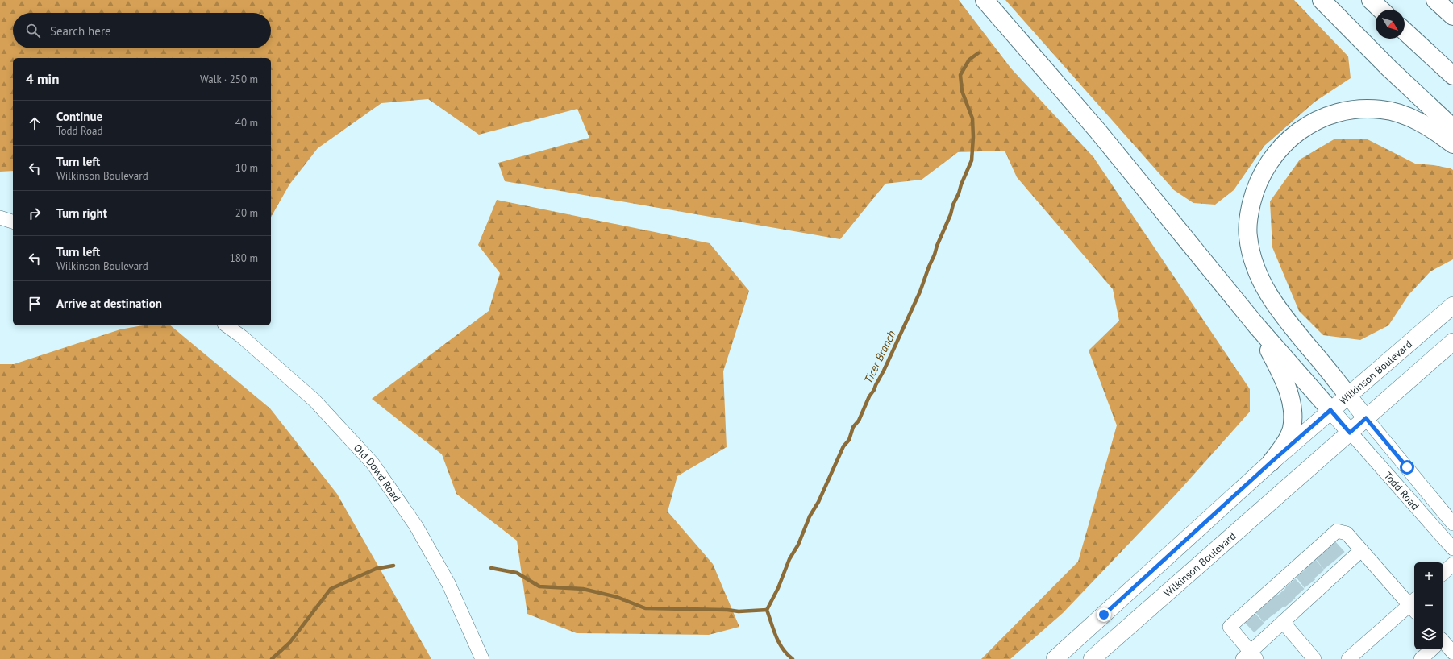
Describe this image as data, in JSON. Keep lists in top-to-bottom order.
{
  "streets": {
    "main road": ["Wilkinson Boulevard"],
    "street": ["Old Dowd Road", "Todd Road"]
  },
  "crossings": [
    ["Wilkinson Boulevard", "Todd Road"]
  ],
  "water": ["Ticer Branch"],
  "north": "bottom right",
  "page": {
    "search": "Search here",
    "heading": ["4 min", "Walk · 250 m"],
    "list": [
      ["Continue", "Todd Road", "40 m"],
      ["Turn left", "Wilkinson Boulevard", "10 m"],
      ["Turn right", "20 m"],
      ["Turn left", "Wilkinson Boulevard", "180 m"],
      "Arrive at destination"
    ],
    "map_buttons": ["+", "−"]
  }
}
